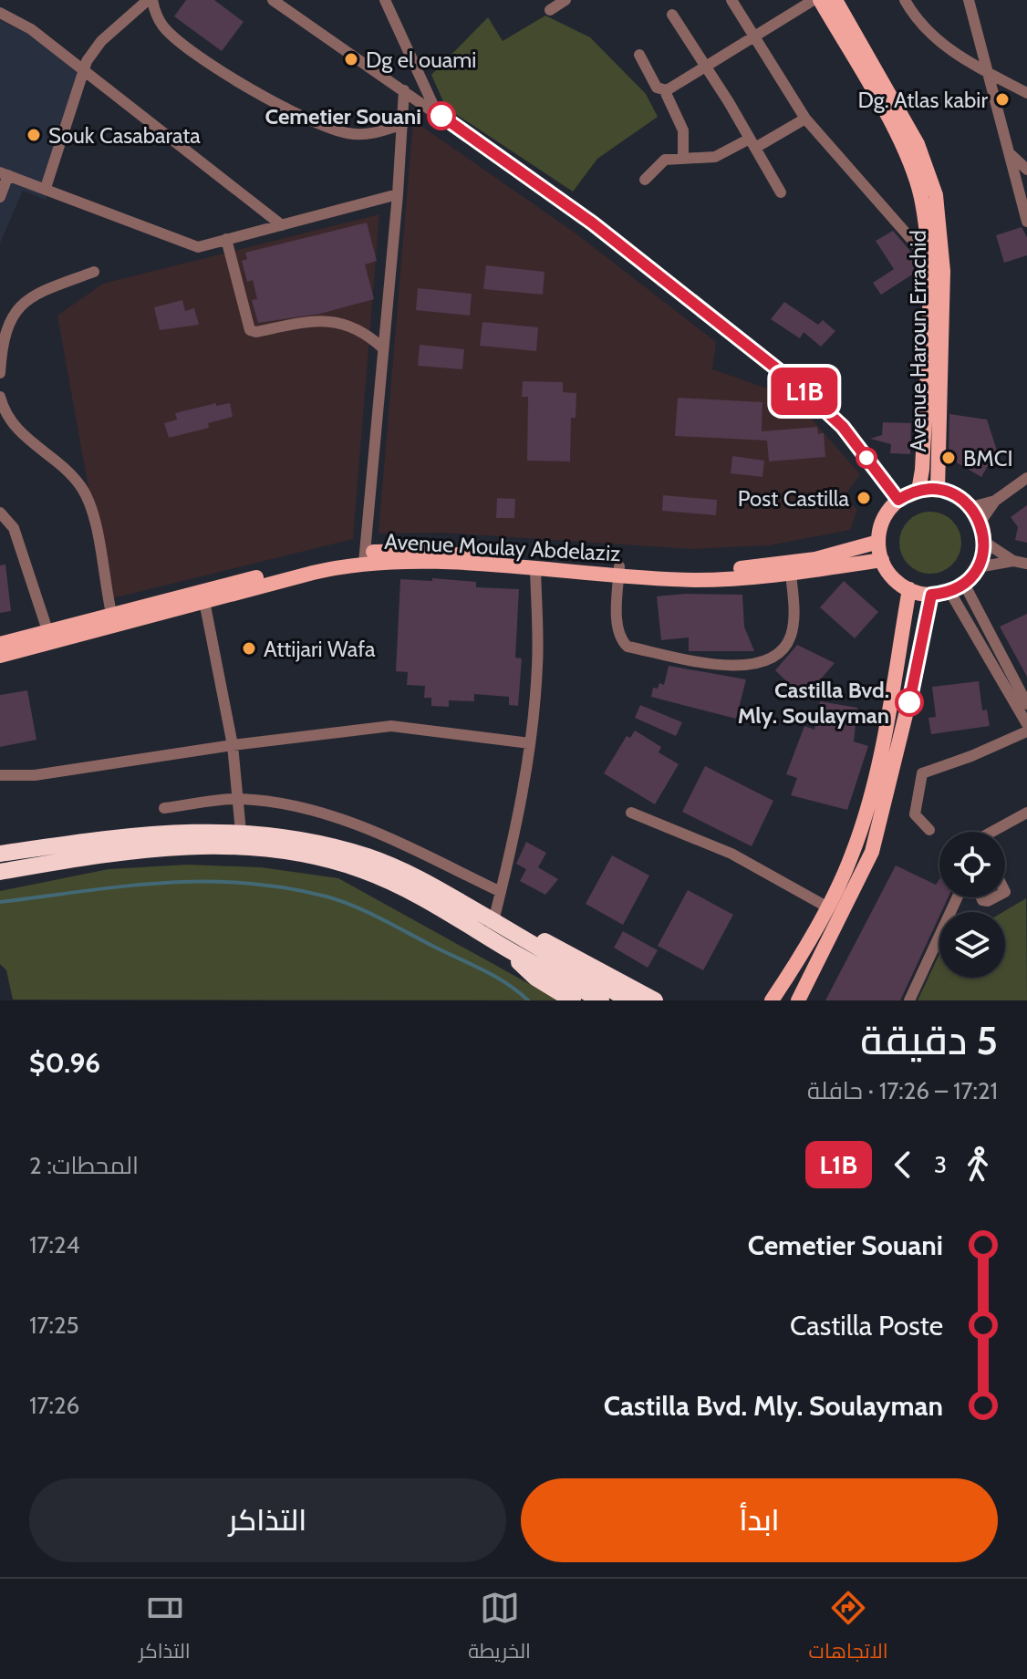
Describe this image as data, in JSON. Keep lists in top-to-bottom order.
{
  "streets": {
    "main road": ["Avenue Haroun Errachid", "Avenue Moulay Abdelaziz"]
  },
  "crossings": [
    ["Avenue Haroun Errachid", "Avenue Moulay Abdelaziz"]
  ],
  "places": [
    "Dg el ouami",
    "Dg. Atlas kabir",
    "Cemetier Souani",
    "Souk Casabarata",
    "BMCI",
    "Post Castilla",
    "Attijari Wafa",
    "Castilla Bvd. Mly. Soulayman"
  ],
  "lines": ["bus line L1B"],
  "page": {
    "on_map": "L1B",
    "heading": ["5 دقيقة", "17:21 – 17:26 · حافلة", "$0.96"],
    "legs": ["3", "L1B", "المحطات: 2"],
    "list": [
      {
        "name": "Cemetier Souani",
        "value": "17:24"
      },
      {
        "name": "Castilla Poste",
        "value": "17:25"
      },
      {
        "name": "Castilla Bvd. Mly. Soulayman",
        "value": "17:26"
      }
    ],
    "buttons": ["ابدأ", "التذاكر"],
    "tabs": ["الاتجاهات", "الخريطة", "التذاكر"]
  }
}
